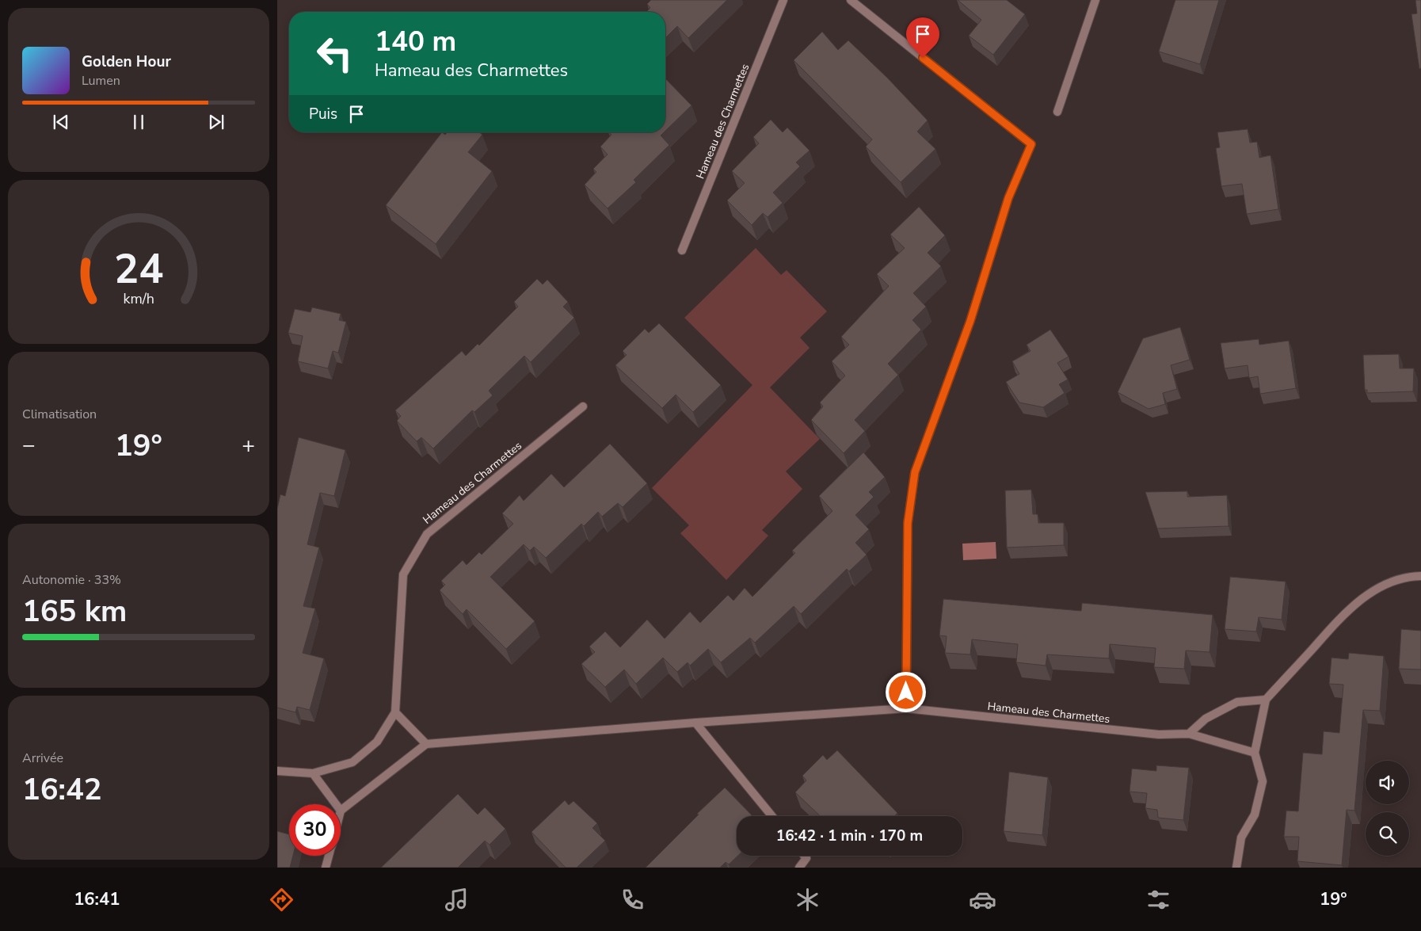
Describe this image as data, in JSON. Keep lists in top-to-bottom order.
{
  "streets": {
    "street": ["Hameau des Charmettes"]
  },
  "page": {
    "turn": ["140 m", "Hameau des Charmettes"],
    "song": ["Golden Hour", "Lumen"],
    "then": "Puis",
    "tile": [
      "Climatisation",
      ["Autonomie · 33%", "165 km"],
      ["Arrivée", "16:42"]
    ],
    "heat": ["−", "19°", "+"],
    "limit": "30",
    "trip": "16:42 · 1 min · 170 m",
    "tabs": ["16:41", "19°"],
    "gauge": ["24", "km/h"]
  }
}
